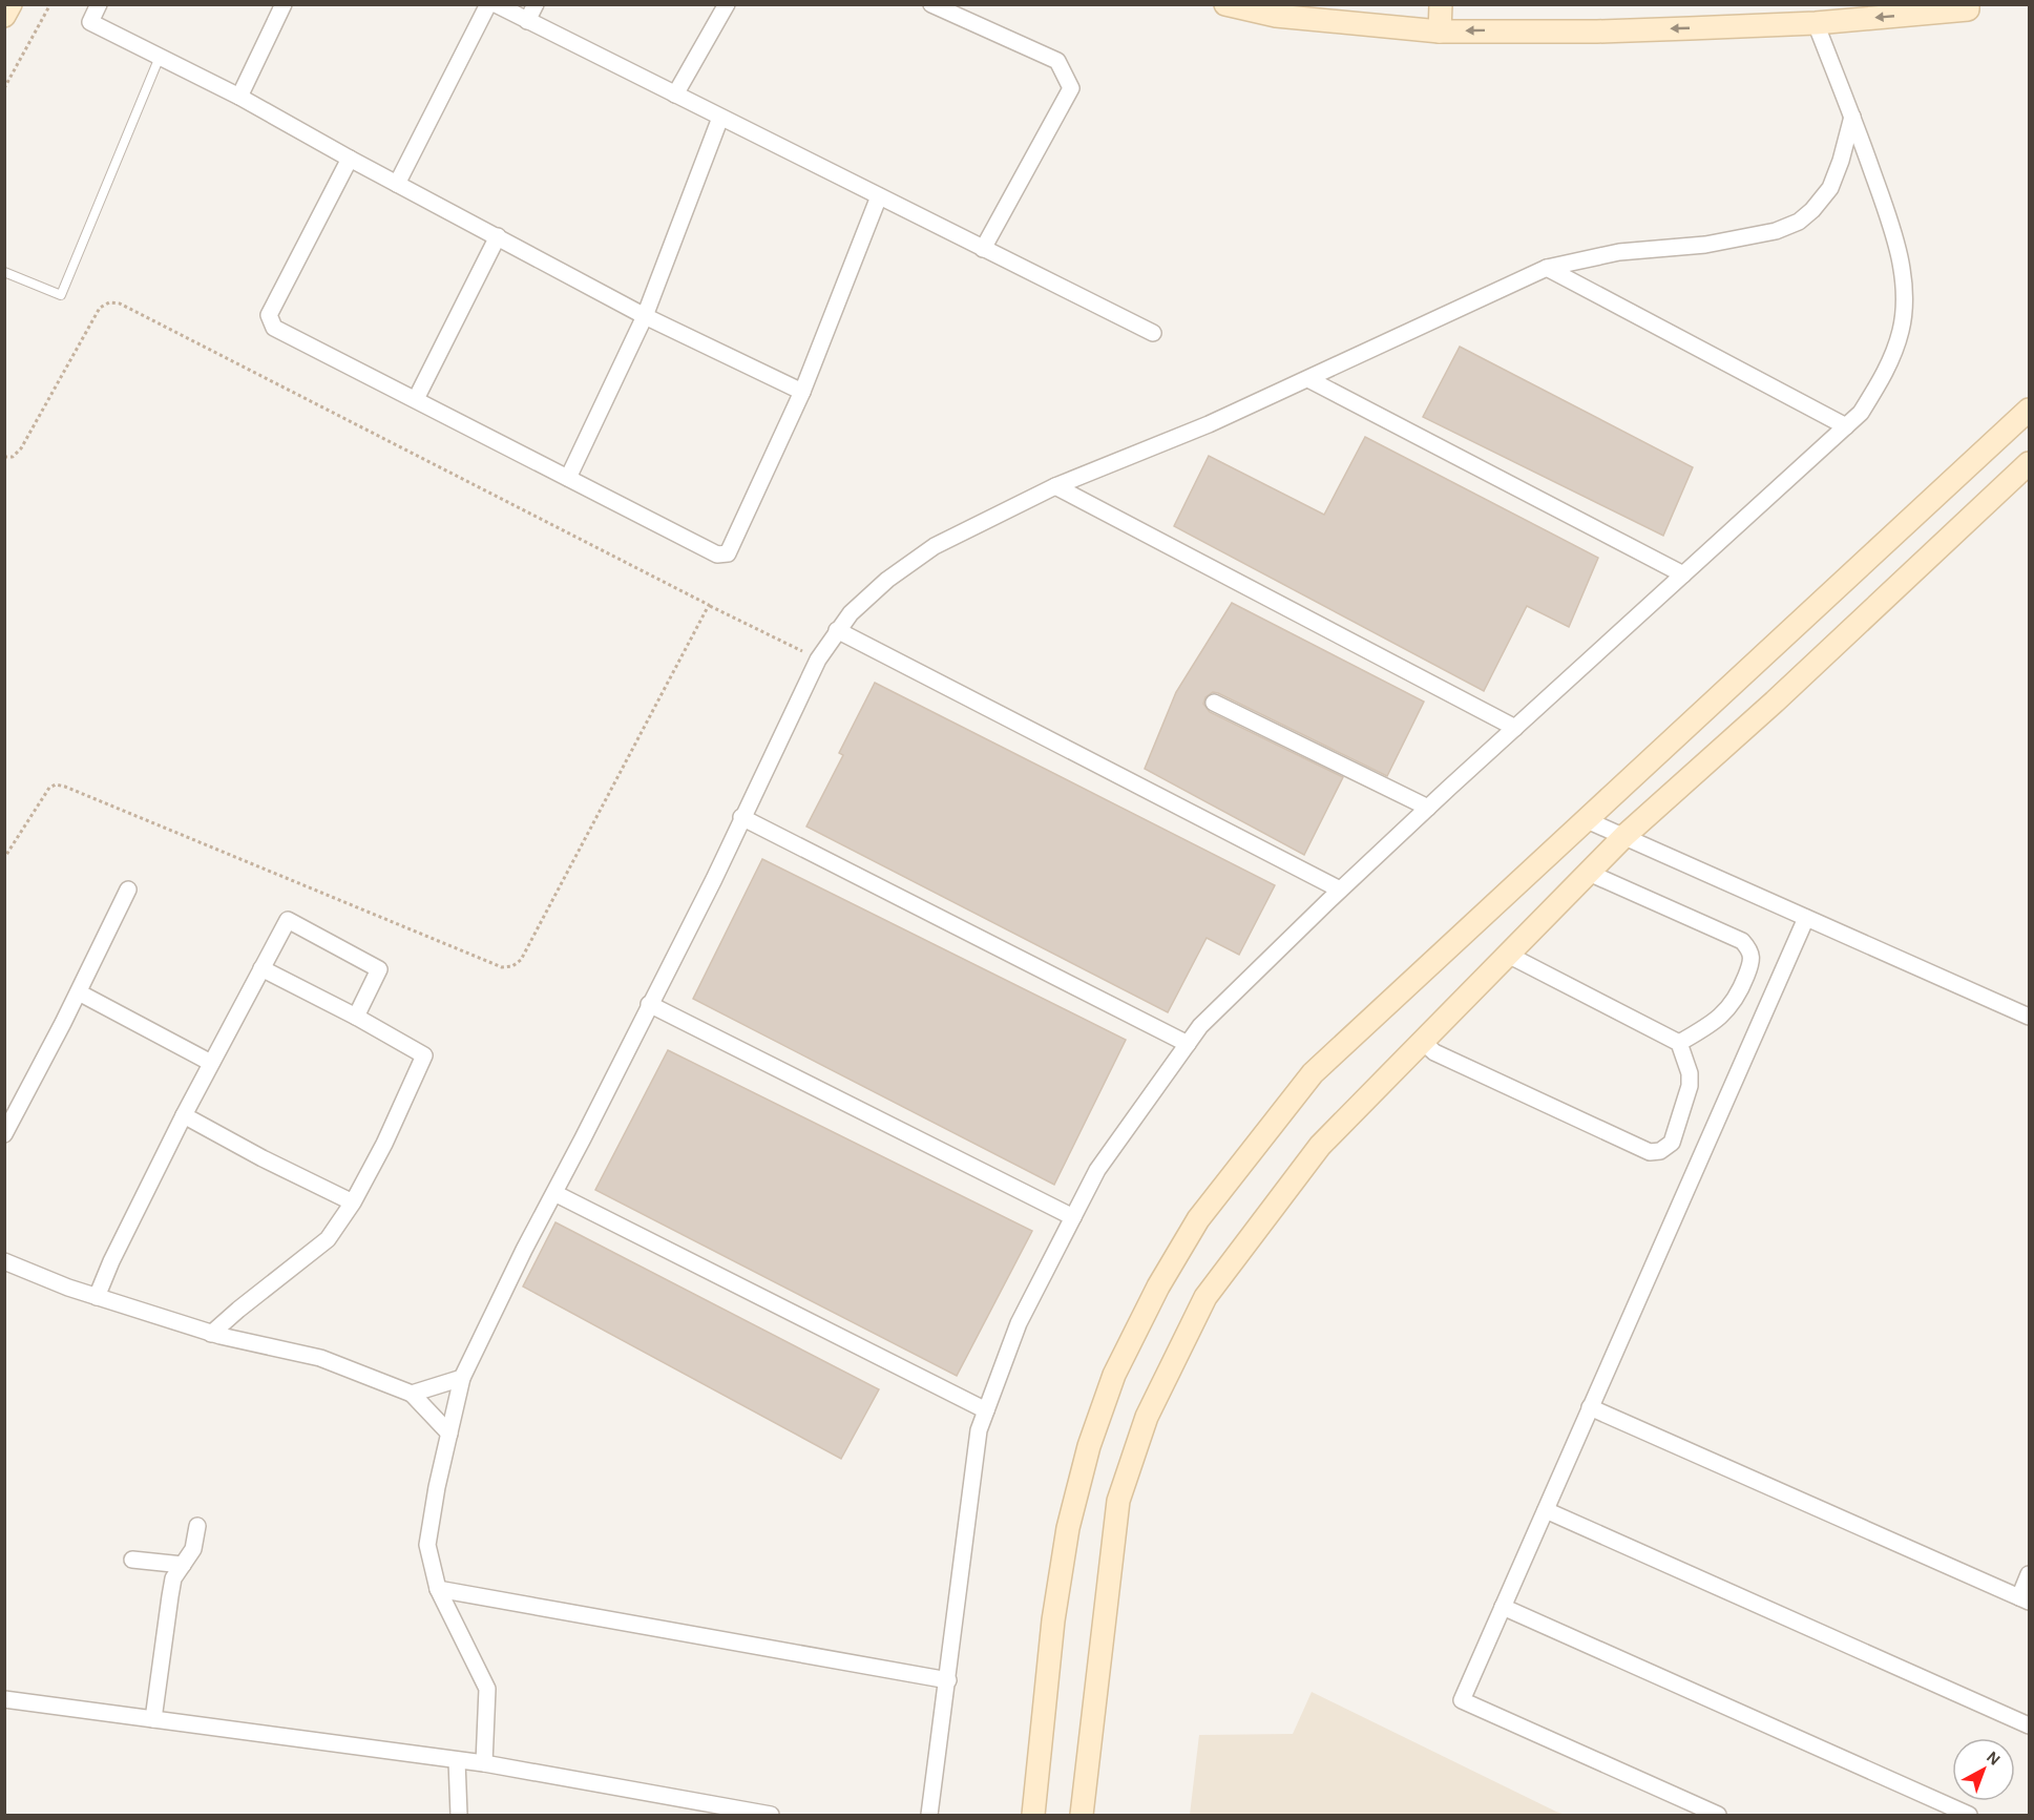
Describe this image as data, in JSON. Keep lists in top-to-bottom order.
{
  "north": "top right"
}
